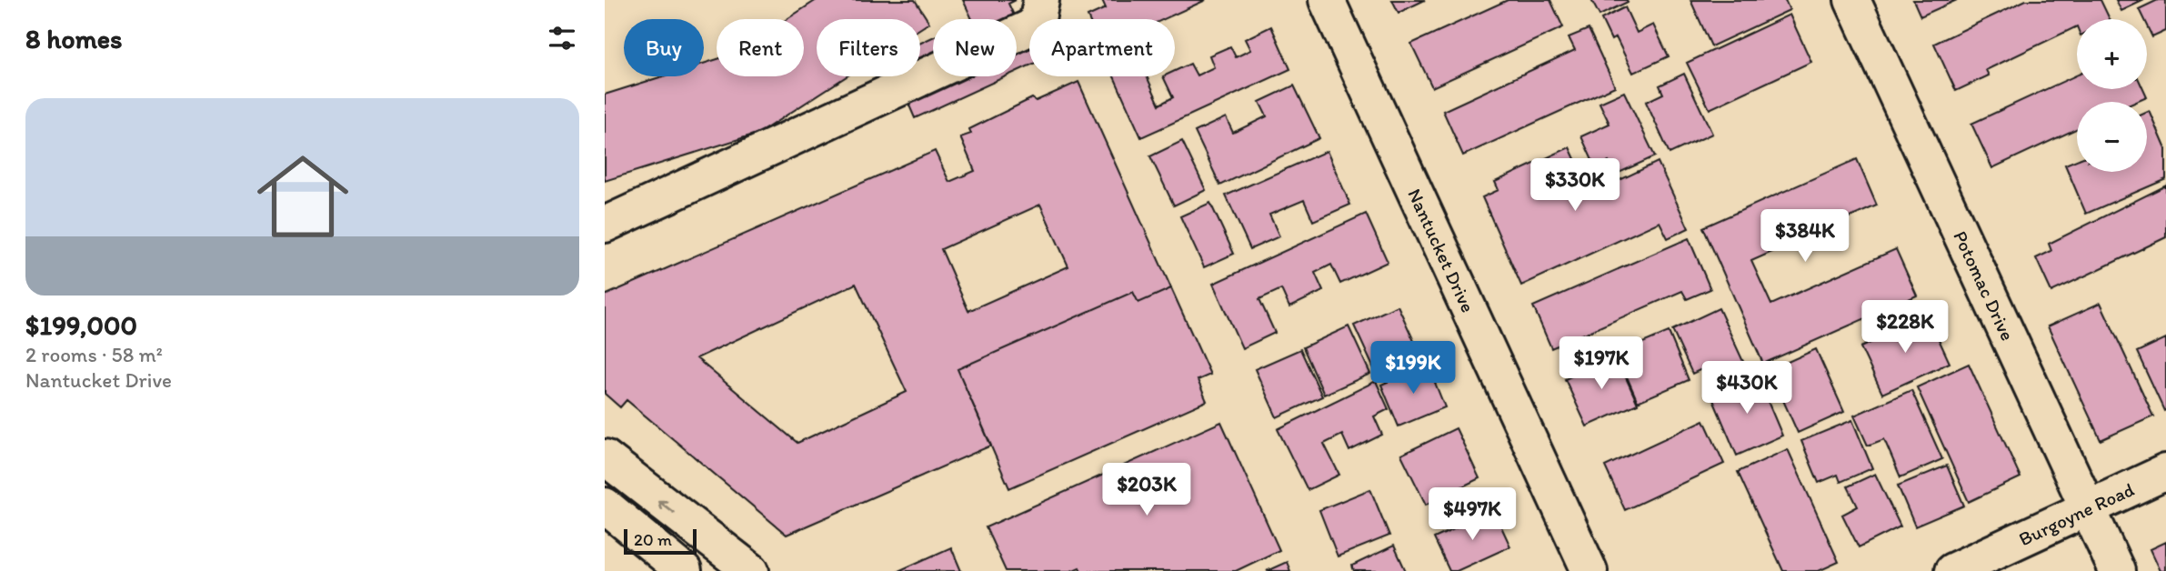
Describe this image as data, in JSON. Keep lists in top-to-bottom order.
{
  "streets": {
    "street": ["Nantucket Drive", "Potomac Drive", "Burgoyne Road"]
  },
  "crossings": [
    ["Potomac Drive", "Burgoyne Road"]
  ],
  "scale_bar": "20 m",
  "page": {
    "heading": "8 homes",
    "map_buttons": ["+", "−"],
    "chip": [
      "Buy",
      "Rent",
      "Filters",
      "New",
      "Apartment"
    ],
    "list": [
      {
        "name": "$199,000",
        "note": "2 rooms · 58 m² · Nantucket Drive"
      }
    ],
    "price": [
      "$330K",
      "$384K",
      "$228K",
      "$197K",
      "$199K",
      "$430K",
      "$203K",
      "$497K"
    ],
    "scale": "20 m"
  }
}
